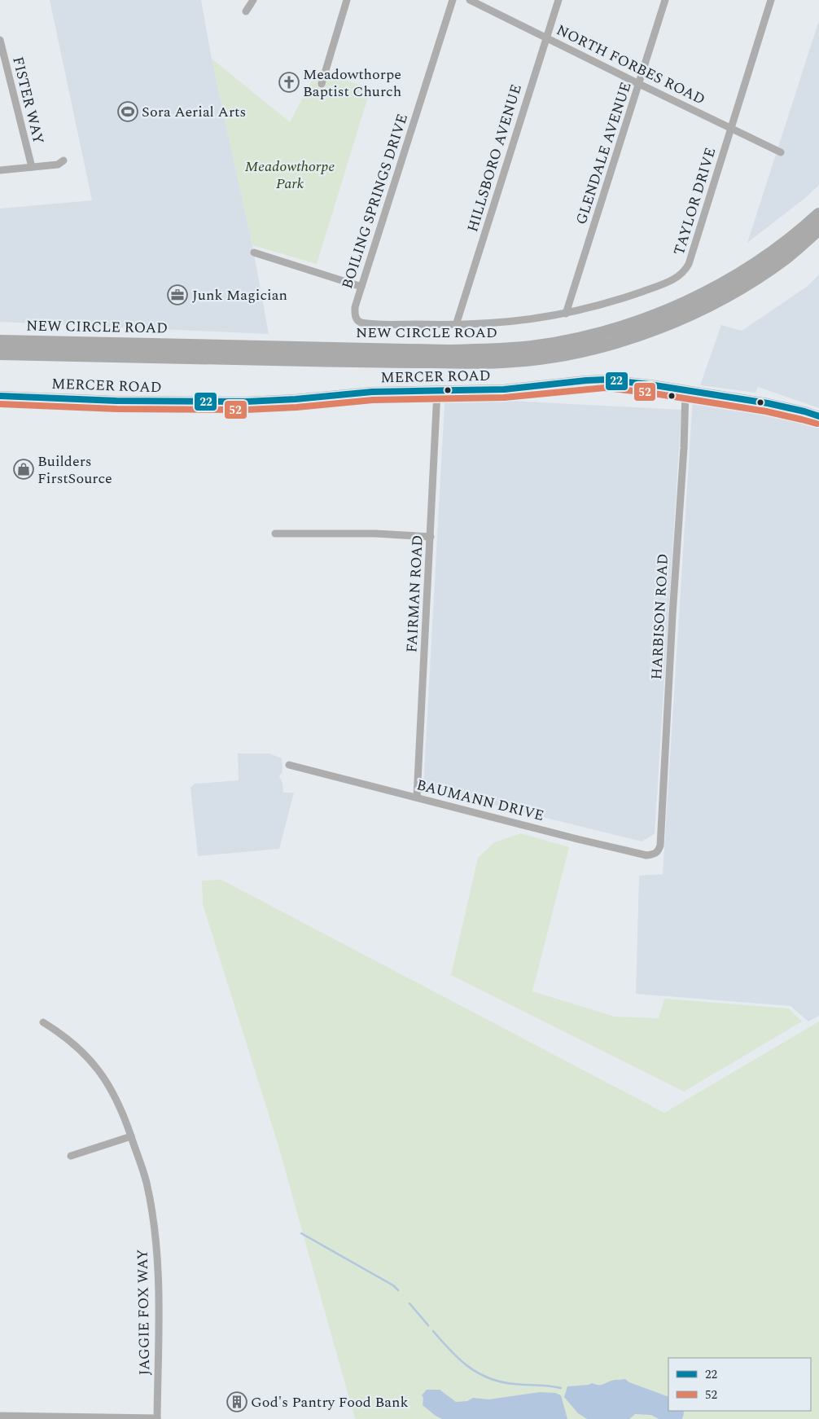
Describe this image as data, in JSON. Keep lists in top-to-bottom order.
{
  "streets": {
    "highway": ["NEW CIRCLE ROAD"],
    "street": [
      "NORTH FORBES ROAD",
      "FISTER WAY",
      "GLENDALE AVENUE",
      "HILLSBORO AVENUE",
      "BOILING SPRINGS DRIVE",
      "TAYLOR DRIVE",
      "MERCER ROAD",
      "FAIRMAN ROAD",
      "HARBISON ROAD",
      "BAUMANN DRIVE",
      "JAGGIE FOX WAY"
    ]
  },
  "crossings": [
    ["NORTH FORBES ROAD", "GLENDALE AVENUE"],
    ["NORTH FORBES ROAD", "HILLSBORO AVENUE"],
    ["NORTH FORBES ROAD", "TAYLOR DRIVE"],
    ["GLENDALE AVENUE", "TAYLOR DRIVE"],
    ["HILLSBORO AVENUE", "TAYLOR DRIVE"],
    ["BOILING SPRINGS DRIVE", "TAYLOR DRIVE"],
    ["MERCER ROAD", "FAIRMAN ROAD"],
    ["MERCER ROAD", "HARBISON ROAD"],
    ["FAIRMAN ROAD", "BAUMANN DRIVE"],
    ["HARBISON ROAD", "BAUMANN DRIVE"]
  ],
  "parks": ["Meadowthorpe Park"],
  "places": {
    "church": ["Meadowthorpe Baptist Church"],
    "sports": ["Sora Aerial Arts"],
    "office": ["Junk Magician"],
    "shop": ["Builders FirstSource"],
    "building": ["God's Pantry Food Bank"]
  },
  "lines": ["transit line 22", "transit line 52"],
  "legend": ["22", "52"]
}
